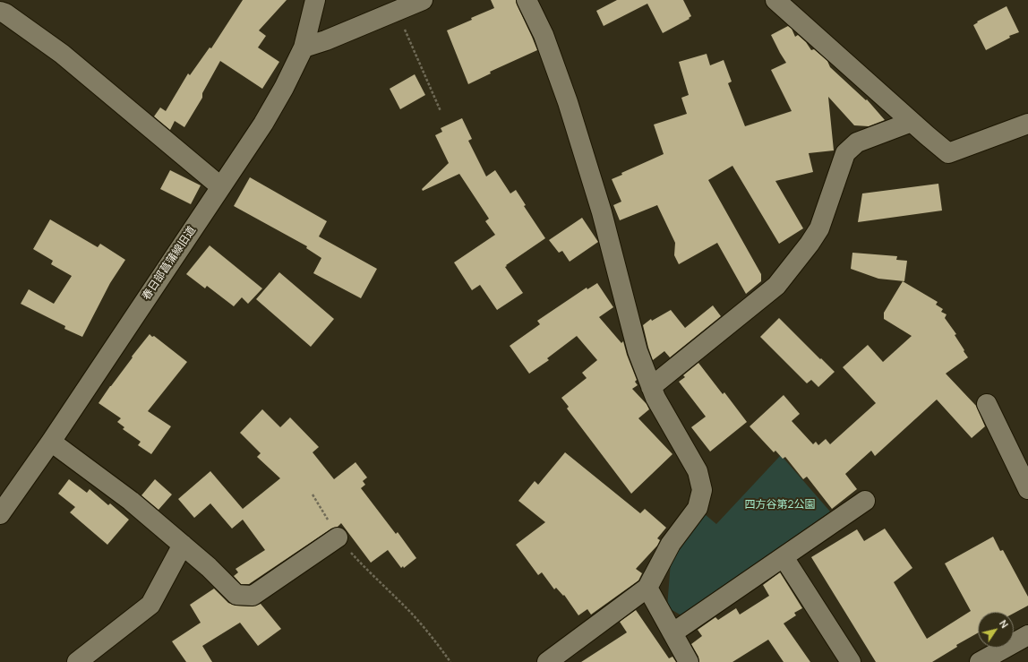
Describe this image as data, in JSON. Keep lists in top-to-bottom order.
{
  "streets": {
    "street": ["春日部菖蒲線旧道"]
  },
  "parks": ["四方谷第2公園"],
  "north": "top right"
}
